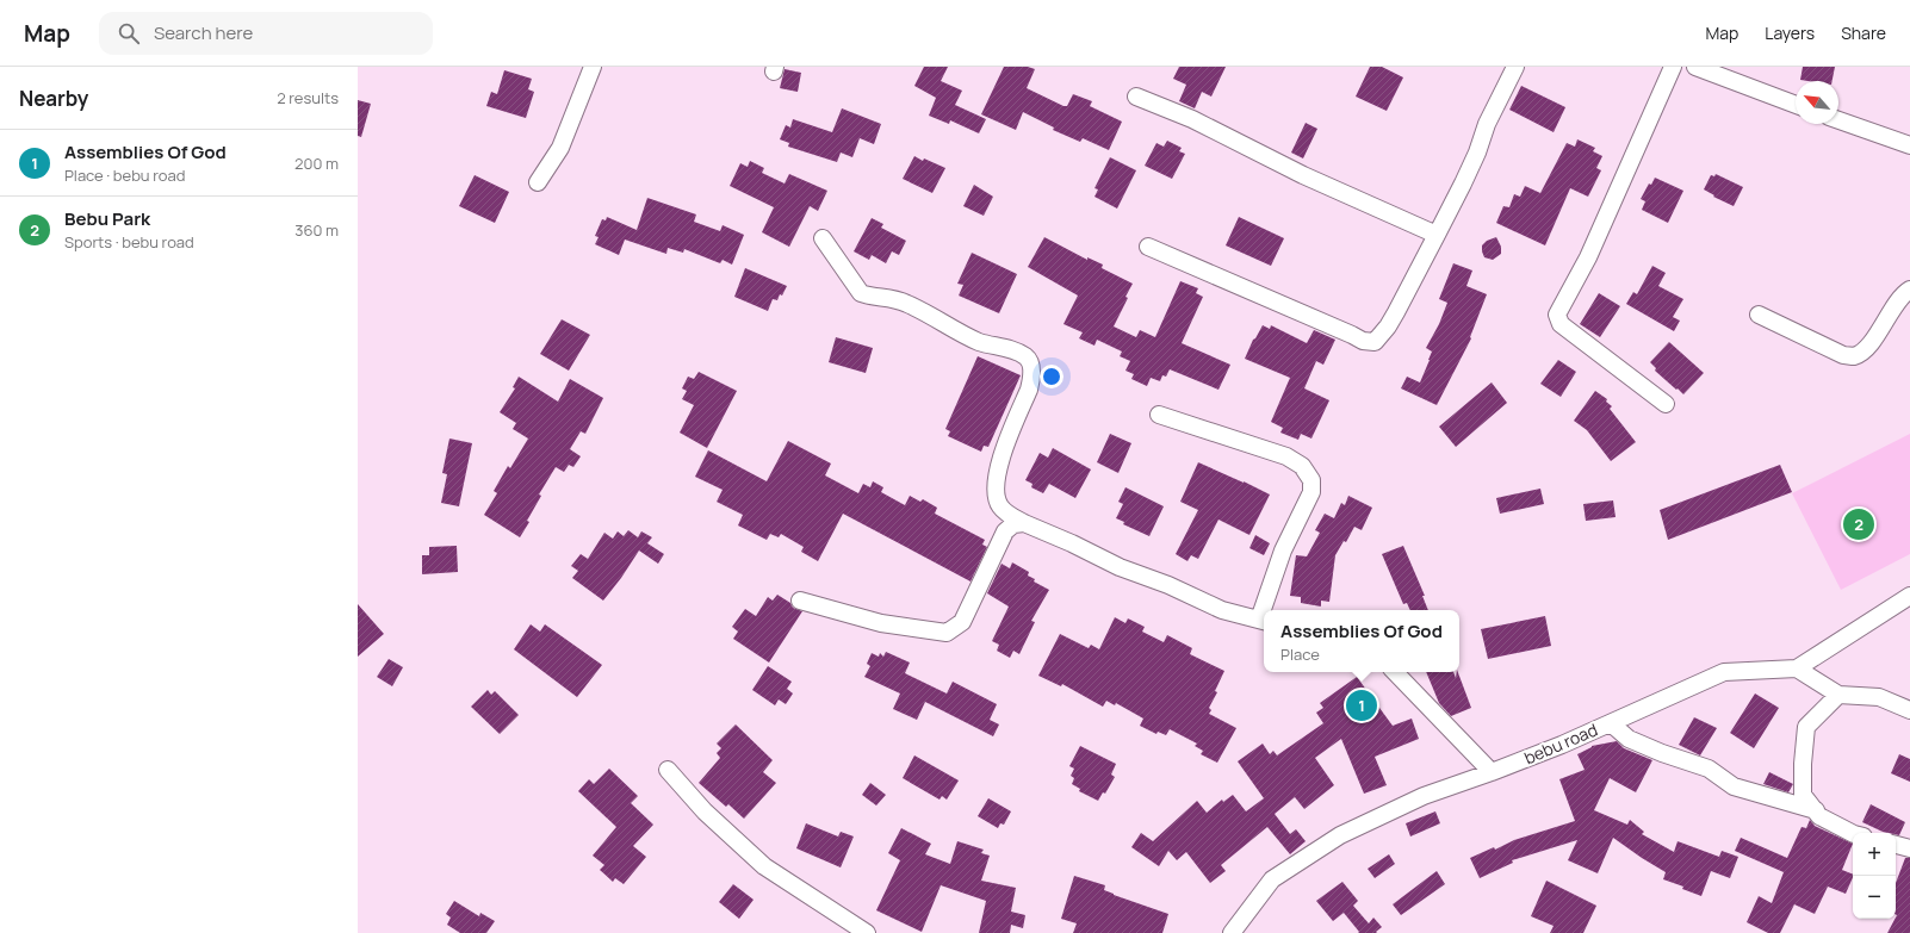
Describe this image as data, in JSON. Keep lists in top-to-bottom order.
{
  "streets": {
    "street": ["bebu road"]
  },
  "north": "top left",
  "page": {
    "header": "Map",
    "search": "Search here",
    "nav": ["Map", "Layers", "Share"],
    "heading": ["Nearby", "2 results"],
    "list": [
      {
        "mark": "1",
        "name": "Assemblies Of God",
        "note": "Place · bebu road",
        "value": "200 m"
      },
      {
        "mark": "2",
        "name": "Bebu Park",
        "note": "Sports · bebu road",
        "value": "360 m"
      }
    ],
    "pins": ["2", "1"],
    "popup": ["Assemblies Of God", "Place"],
    "map_buttons": ["+", "−"]
  }
}
